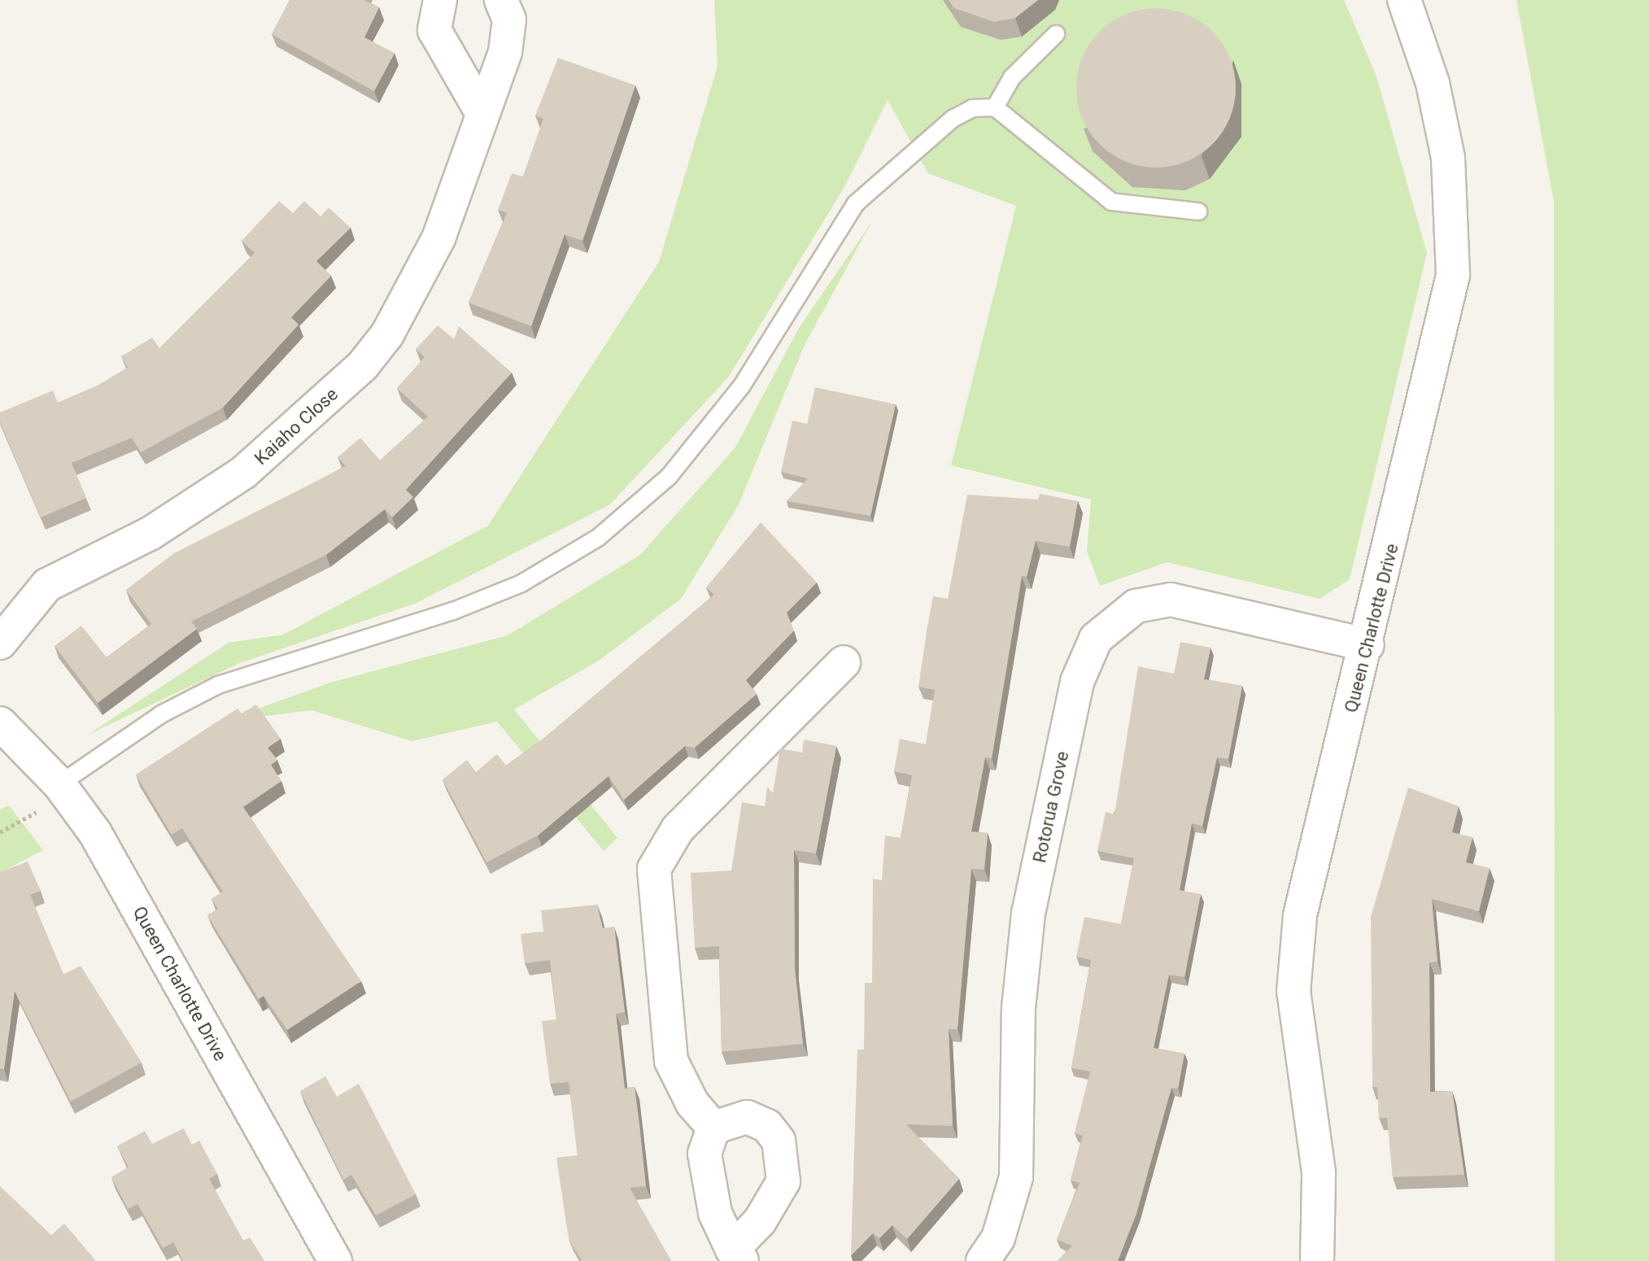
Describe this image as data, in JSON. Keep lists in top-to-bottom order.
{
  "streets": {
    "street": ["Kaiaho Close", "Queen Charlotte Drive", "Rotorua Grove"]
  },
  "crossings": [
    ["Queen Charlotte Drive", "Rotorua Grove"]
  ]
}
